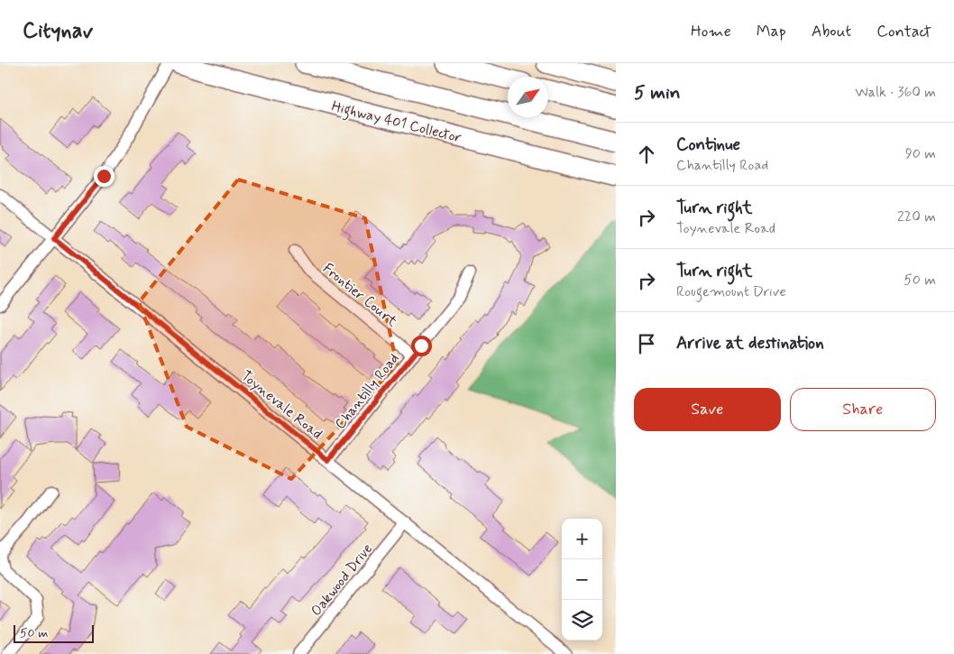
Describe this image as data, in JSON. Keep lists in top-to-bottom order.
{
  "streets": {
    "highway": ["Highway 401 Collector"],
    "street": [
      "Frontier Court",
      "Chantilly Road",
      "Toynevale Road",
      "Oakwood Drive"
    ]
  },
  "crossings": [
    ["Frontier Court", "Chantilly Road"],
    ["Chantilly Road", "Toynevale Road"],
    ["Toynevale Road", "Oakwood Drive"]
  ],
  "scale_bar": "50 m",
  "north": "top right",
  "page": {
    "header": "Citynav",
    "nav": [
      "Home",
      "Map",
      "About",
      "Contact"
    ],
    "heading": ["5 min", "Walk · 360 m"],
    "list": [
      ["Continue", "Chantilly Road", "90 m"],
      ["Turn right", "Toynevale Road", "220 m"],
      ["Turn right", "Rougemount Drive", "50 m"],
      "Arrive at destination"
    ],
    "buttons": ["Save", "Share"],
    "map_buttons": ["+", "−"],
    "scale": "50 m"
  }
}
